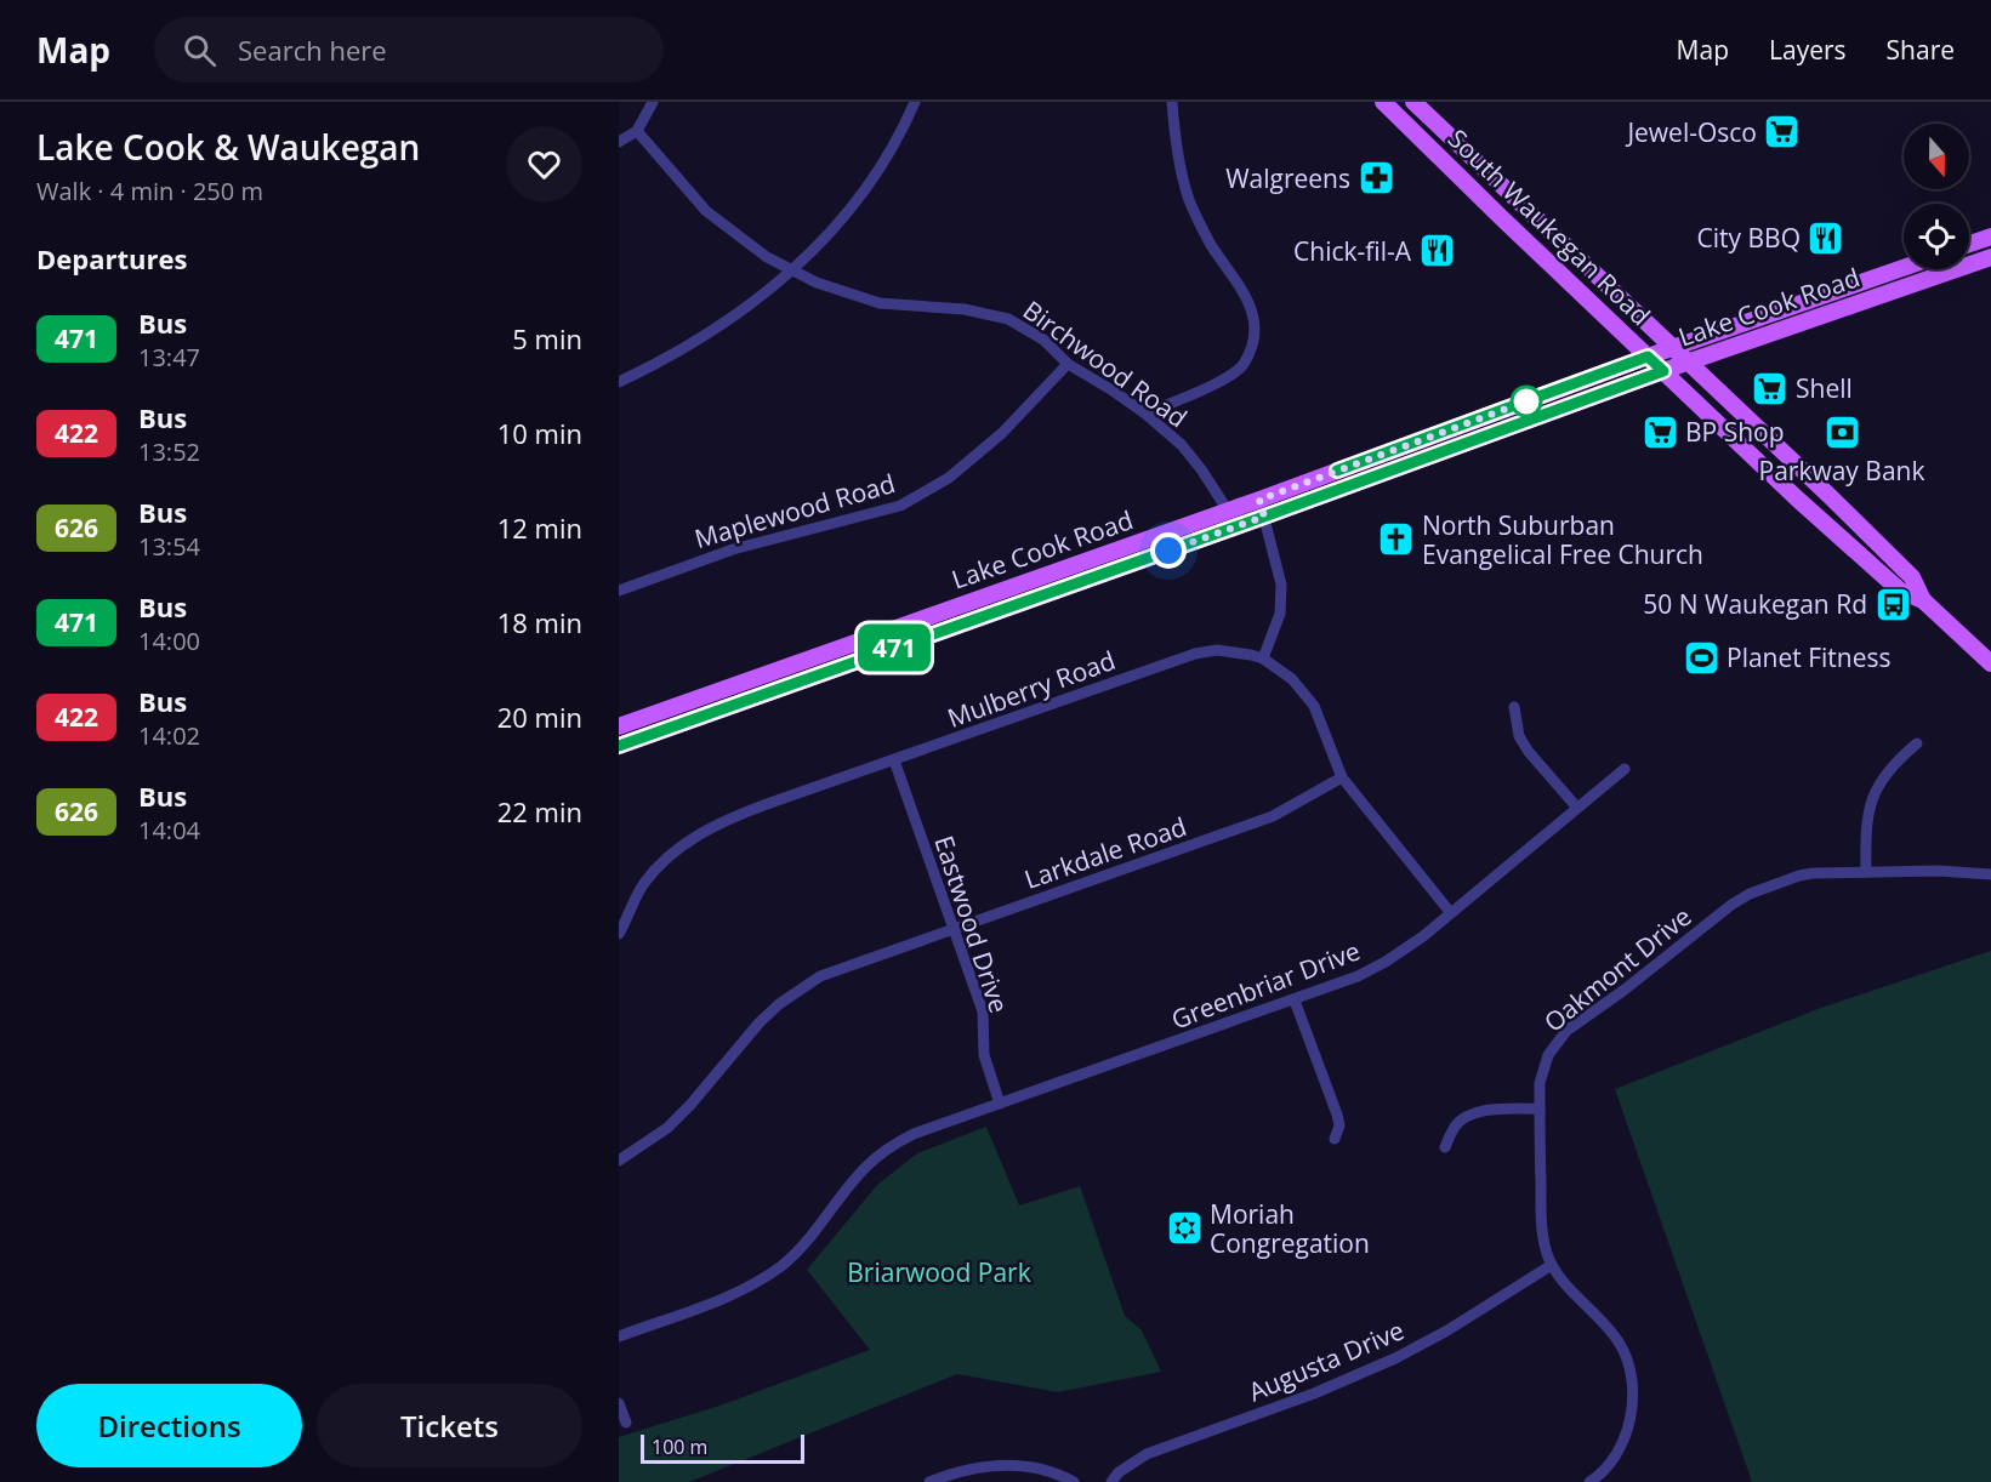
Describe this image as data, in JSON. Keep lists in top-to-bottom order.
{
  "streets": {
    "main road": ["South Waukegan Road", "Lake Cook Road"],
    "street": [
      "Birchwood Road",
      "Maplewood Road",
      "Mulberry Road",
      "Larkdale Road",
      "Eastwood Drive",
      "Oakmont Drive",
      "Greenbriar Drive",
      "Augusta Drive"
    ]
  },
  "crossings": [
    ["South Waukegan Road", "Lake Cook Road"],
    ["Lake Cook Road", "Birchwood Road"],
    ["Birchwood Road", "Maplewood Road"],
    ["Mulberry Road", "Eastwood Drive"],
    ["Larkdale Road", "Eastwood Drive"],
    ["Eastwood Drive", "Greenbriar Drive"],
    ["Oakmont Drive", "Augusta Drive"]
  ],
  "parks": ["Briarwood Park"],
  "places": {
    "supermarket": ["Jewel-Osco", "Shell", "BP Shop"],
    "pharmacy": ["Walgreens"],
    "restaurant": ["City BBQ", "Chick-fil-A"],
    "bank": ["Parkway Bank"],
    "church": ["North Suburban Evangelical Free Church"],
    "bus stop": ["50 N Waukegan Rd"],
    "sports": ["Planet Fitness"],
    "synagogue": ["Moriah Congregation"]
  },
  "lines": ["bus line 471"],
  "scale_bar": "100 m",
  "north": "bottom",
  "page": {
    "header": "Map",
    "search": "Search here",
    "nav": ["Map", "Layers", "Share"],
    "heading": [
      ["Lake Cook & Waukegan", "Walk · 4 min · 250 m"],
      "Departures"
    ],
    "on_map": "471",
    "list": [
      {
        "mark": "471",
        "name": "Bus",
        "note": "13:47",
        "value": "5 min"
      },
      {
        "mark": "422",
        "name": "Bus",
        "note": "13:52",
        "value": "10 min"
      },
      {
        "mark": "626",
        "name": "Bus",
        "note": "13:54",
        "value": "12 min"
      },
      {
        "mark": "471",
        "name": "Bus",
        "note": "14:00",
        "value": "18 min"
      },
      {
        "mark": "422",
        "name": "Bus",
        "note": "14:02",
        "value": "20 min"
      },
      {
        "mark": "626",
        "name": "Bus",
        "note": "14:04",
        "value": "22 min"
      }
    ],
    "buttons": ["Directions", "Tickets"],
    "scale": "100 m"
  }
}
